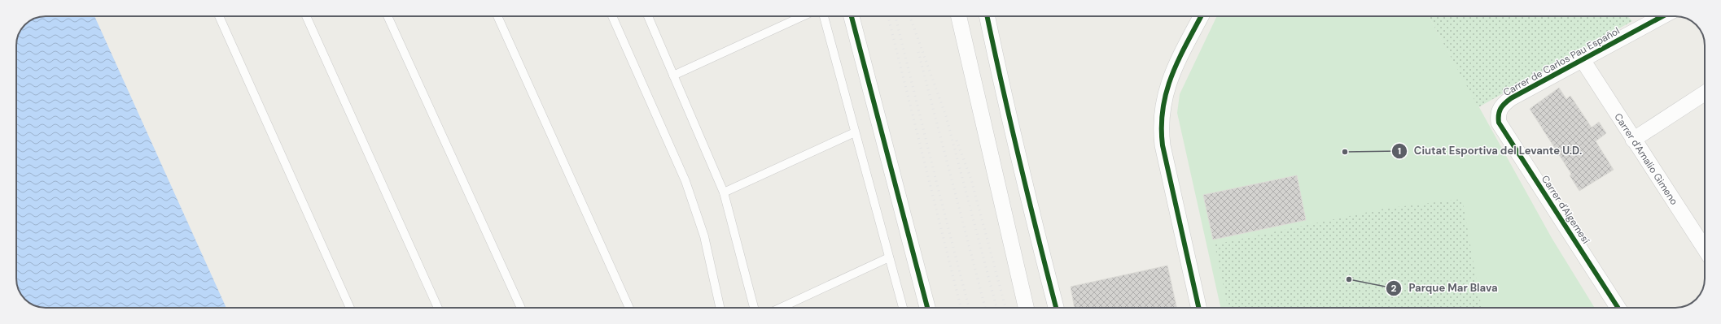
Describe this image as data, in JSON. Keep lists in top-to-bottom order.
{
  "streets": {
    "street": ["Carrer de Carlos Pau Español", "Carrer d'Amalio Gimeno", "Carrer d'Algemesí"]
  },
  "crossings": [
    ["Carrer de Carlos Pau Español", "Carrer d'Amalio Gimeno"],
    ["Carrer de Carlos Pau Español", "Carrer d'Algemesí"]
  ],
  "places": ["Ciutat Esportiva del Levante U.D.", "Parque Mar Blava"]
}
